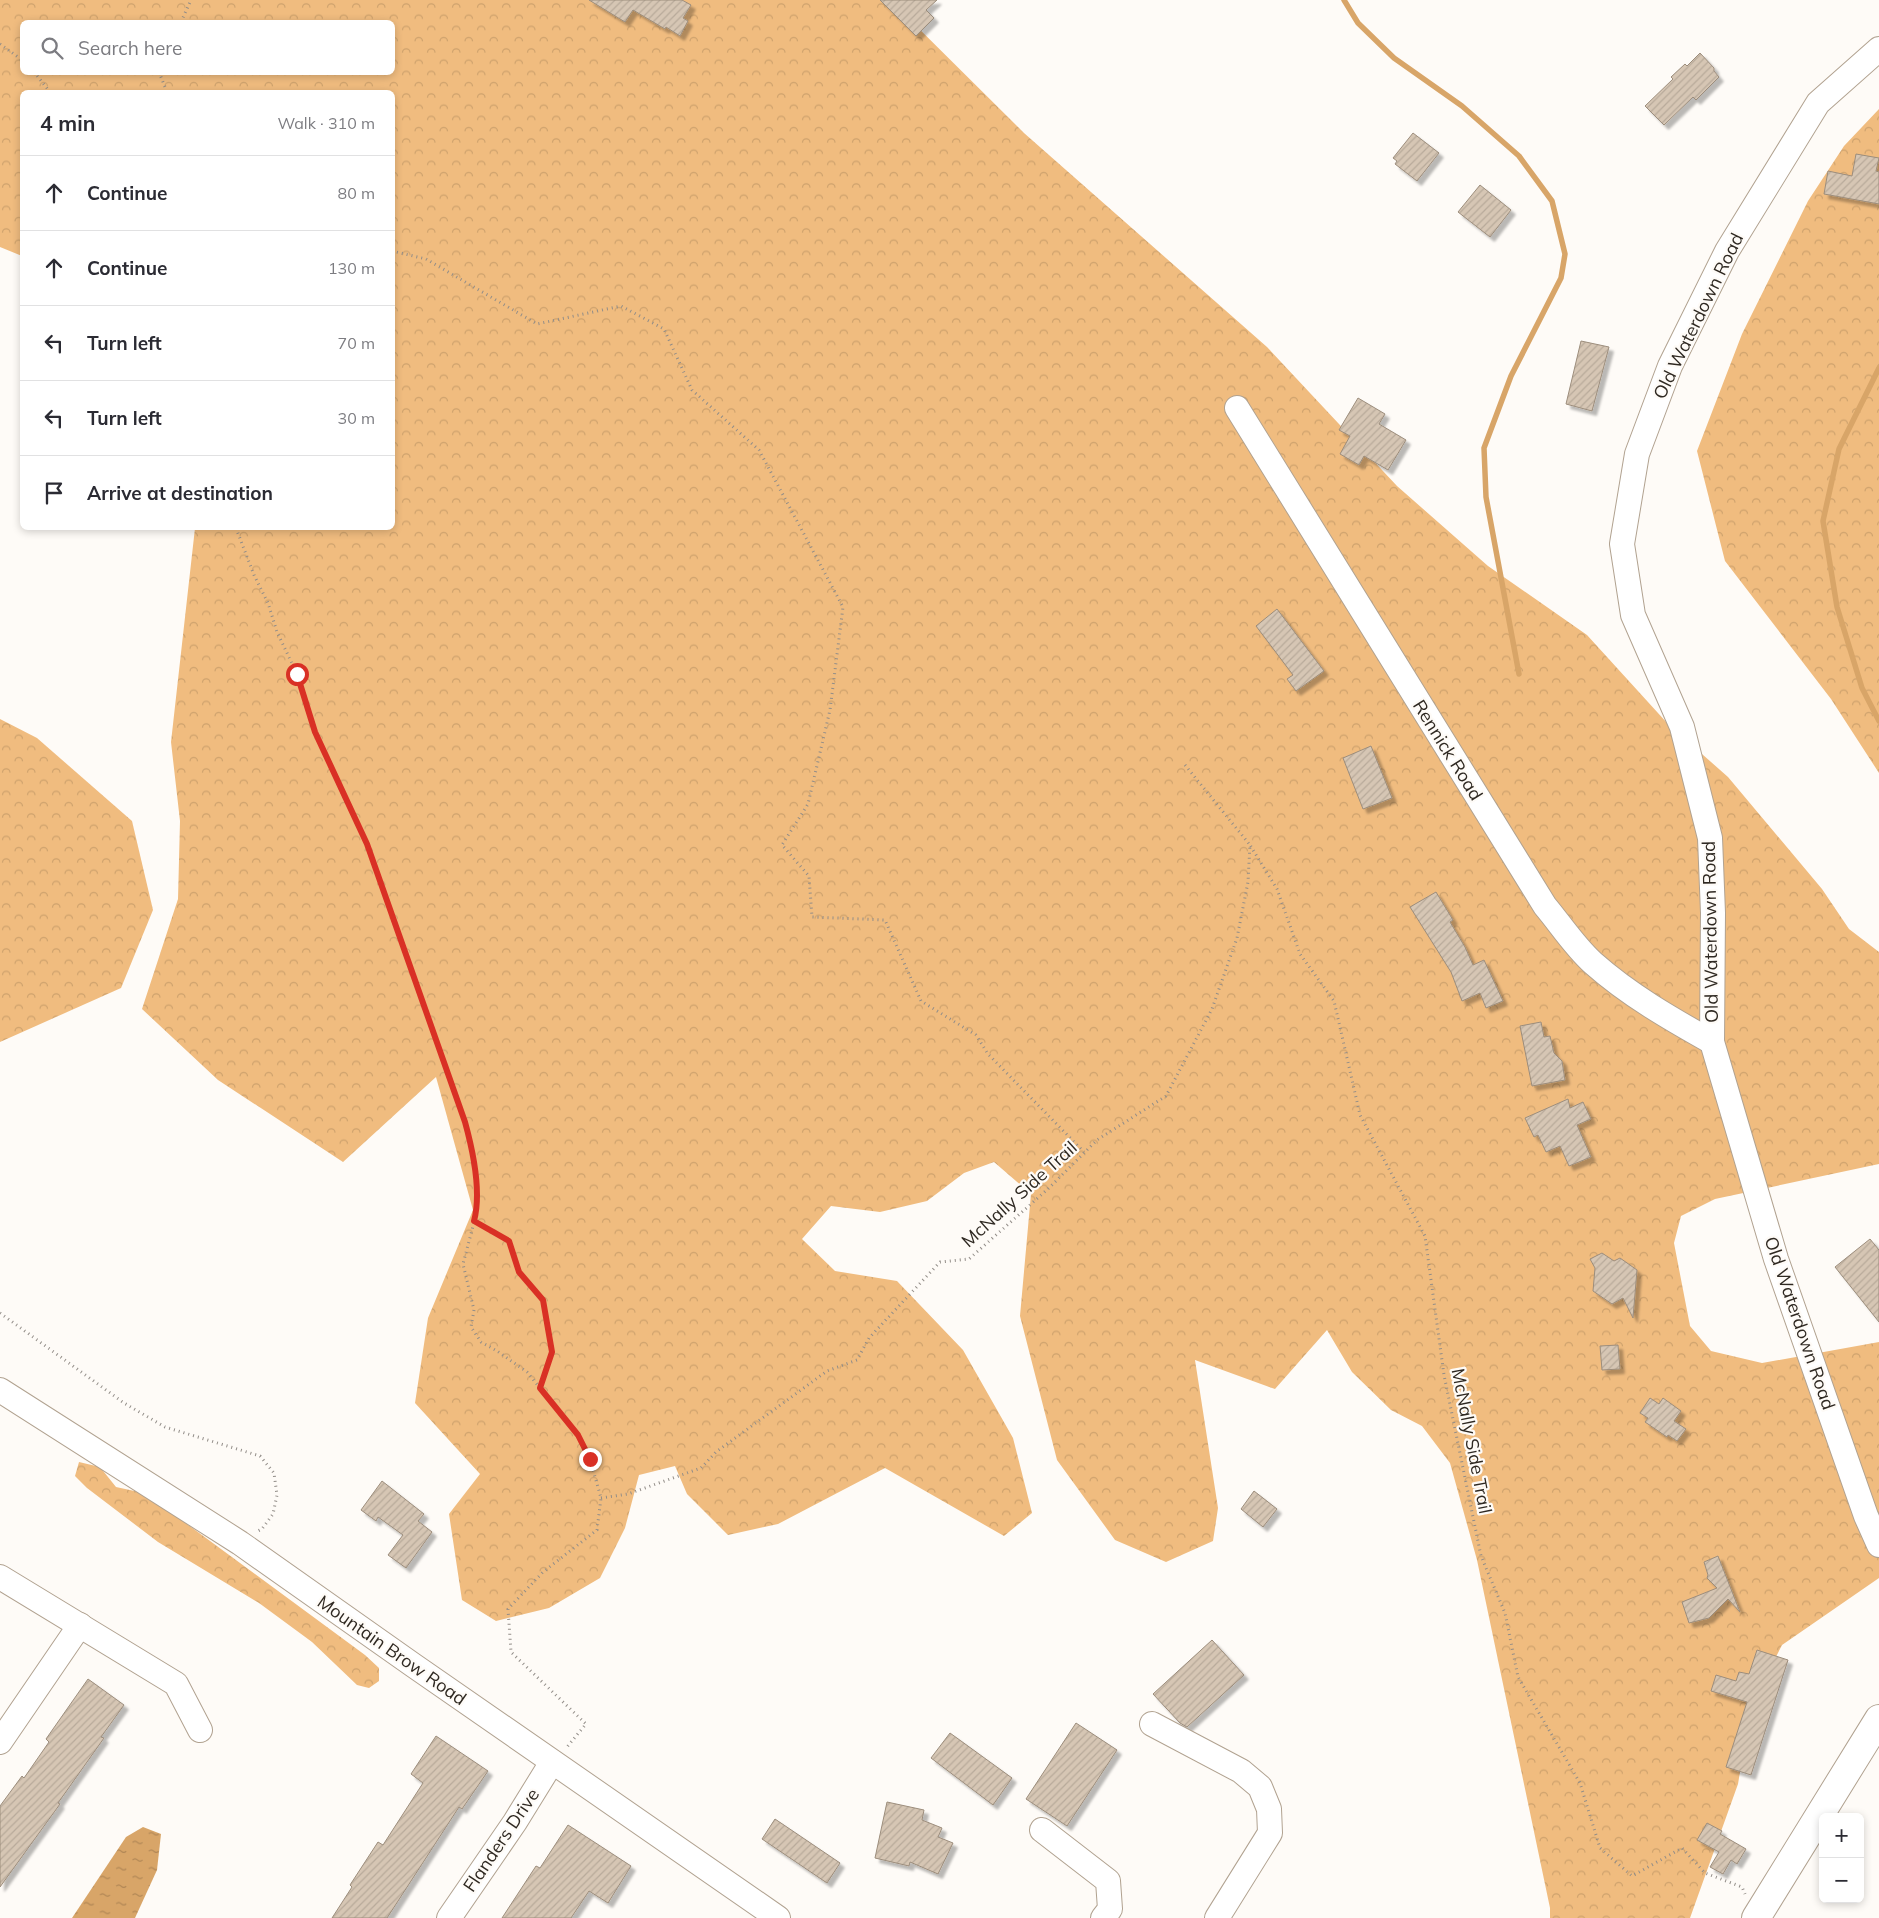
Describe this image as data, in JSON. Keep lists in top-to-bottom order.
{
  "streets": {
    "street": [
      "Old Waterdown Road",
      "Rennick Road",
      "Mountain Brow Road",
      "Flanders Drive"
    ],
    "path": ["McNally Side Trail"]
  },
  "crossings": [
    ["Old Waterdown Road", "Rennick Road"],
    ["Mountain Brow Road", "Flanders Drive"]
  ],
  "page": {
    "search": "Search here",
    "heading": ["4 min", "Walk · 310 m"],
    "list": [
      ["Continue", "80 m"],
      ["Continue", "130 m"],
      ["Turn left", "70 m"],
      ["Turn left", "30 m"],
      "Arrive at destination"
    ],
    "map_buttons": ["+", "−"]
  }
}
